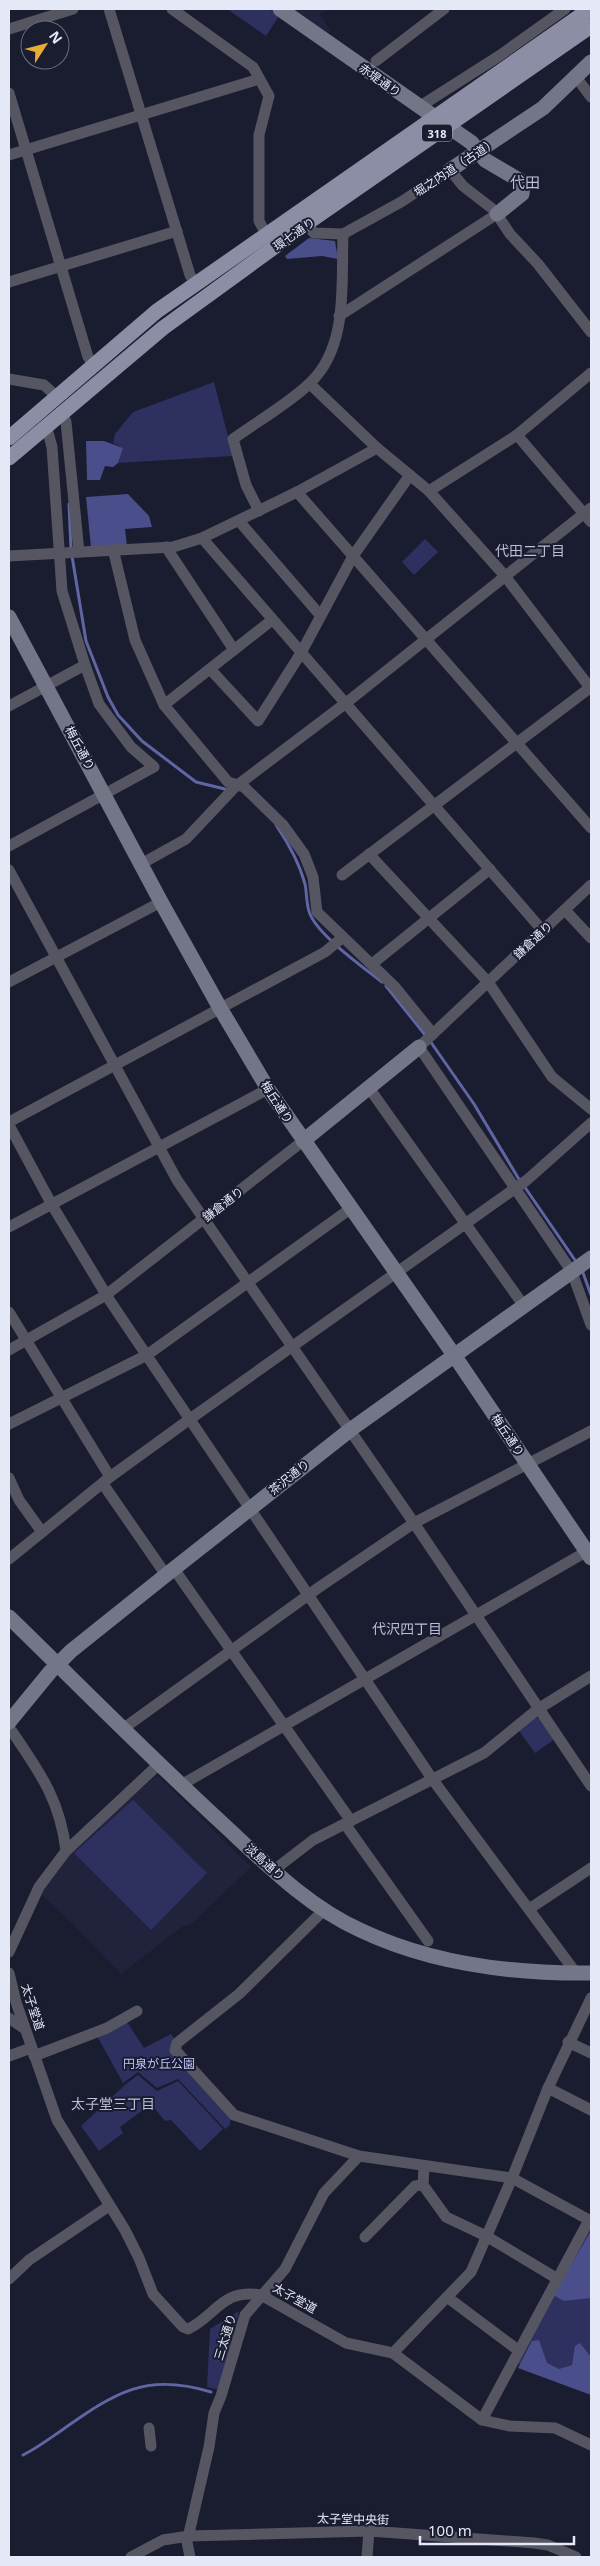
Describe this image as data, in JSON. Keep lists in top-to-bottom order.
{
  "streets": {
    "main road": ["318", "環七通り"],
    "street": [
      "赤堤通り",
      "堀之内道（古道）",
      "梅丘通り",
      "鎌倉通り",
      "茶沢通り",
      "淡島通り",
      "太子堂道",
      "三太通り",
      "太子堂中央街"
    ]
  },
  "crossings": [
    ["赤堤通り", "堀之内道（古道）"],
    ["梅丘通り", "鎌倉通り"],
    ["梅丘通り", "茶沢通り"],
    ["茶沢通り", "淡島通り"],
    ["太子堂道", "三太通り"],
    ["三太通り", "太子堂中央街"]
  ],
  "districts": [
    "代田",
    "代田二丁目",
    "代沢四丁目",
    "太子堂三丁目"
  ],
  "parks": ["円泉が丘公園"],
  "scale_bar": "100 m",
  "north": "top right"
}
